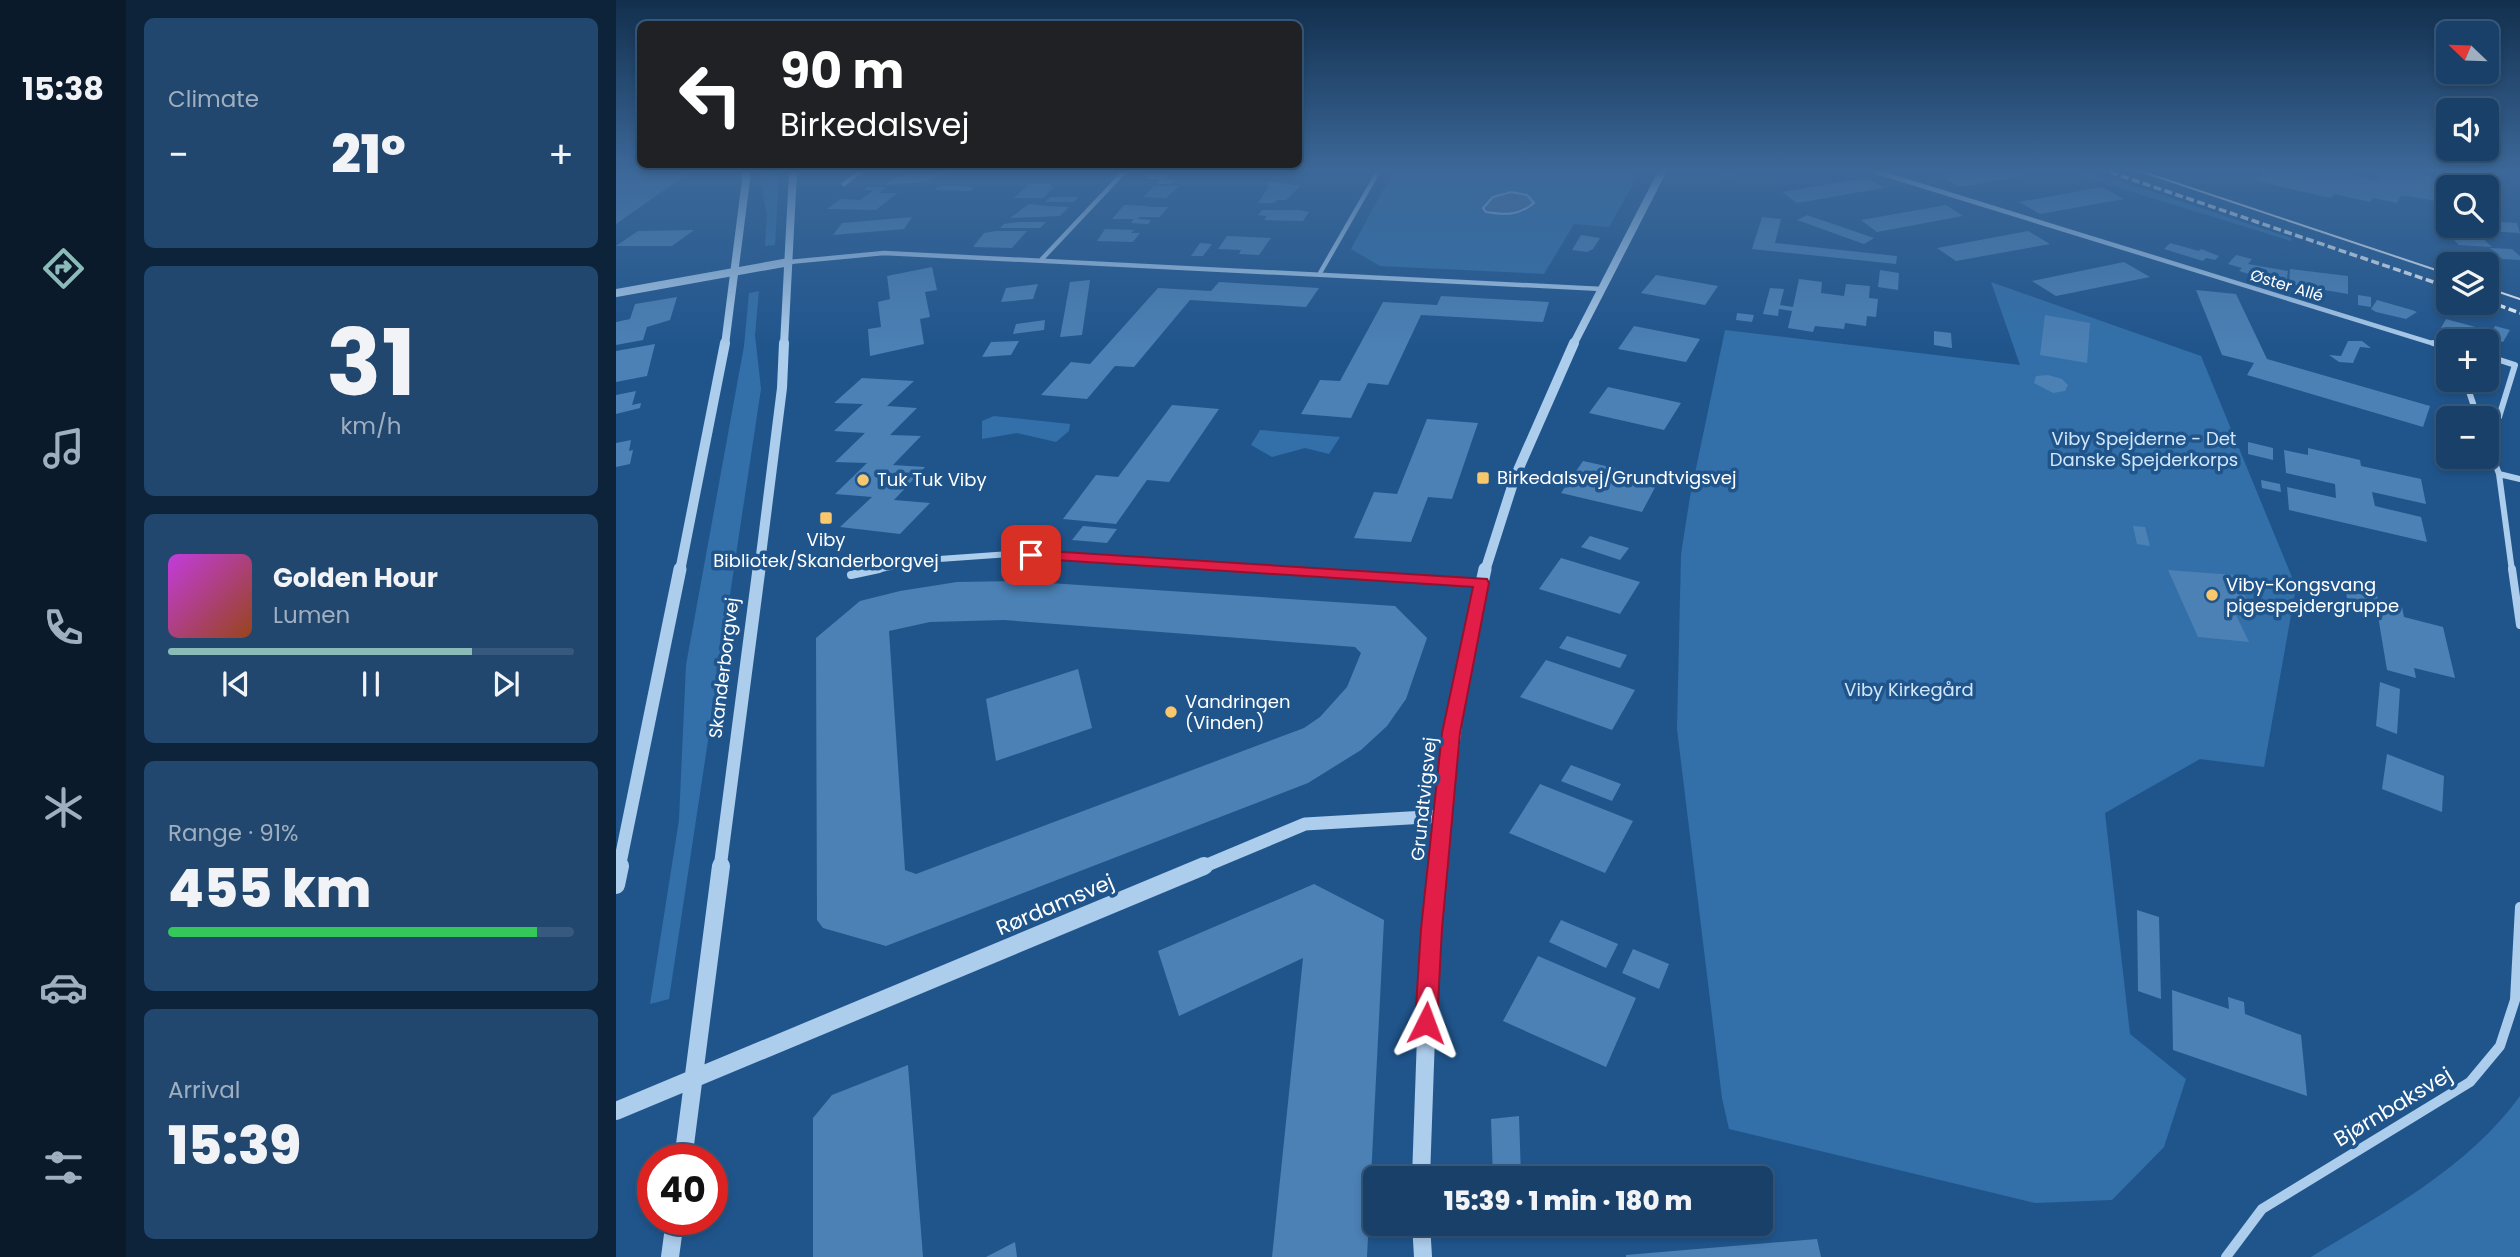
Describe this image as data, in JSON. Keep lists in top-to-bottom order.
{
  "streets": {
    "street": [
      "Øster Allé",
      "Skanderborgvej",
      "Grundtvigsvej",
      "Rørdamsvej",
      "Bjørnbaksvej"
    ]
  },
  "crossings": [
    ["Skanderborgvej", "Rørdamsvej"],
    ["Grundtvigsvej", "Rørdamsvej"]
  ],
  "parks": ["Viby Spejderne - Det Danske Spejderkorps", "Viby Kirkegård"],
  "places": {
    "transit": ["Birkedalsvej/Grundtvigsvej", "Viby Bibliotek/Skanderborgvej"],
    "other": ["Tuk Tuk Viby", "Viby-Kongsvang pigespejdergruppe", "Vandringen (Vinden)"]
  },
  "north": "top left",
  "page": {
    "tabs": "15:38",
    "tile": [
      "Climate",
      ["31", "km/h"],
      ["Range · 91%", "455 km"],
      ["Arrival", "15:39"]
    ],
    "map_buttons": ["+", "−"],
    "turn": ["90 m", "Birkedalsvej"],
    "heat": ["−", "21°", "+"],
    "song": ["Golden Hour", "Lumen"],
    "limit": "40",
    "trip": "15:39 · 1 min · 180 m"
  }
}
